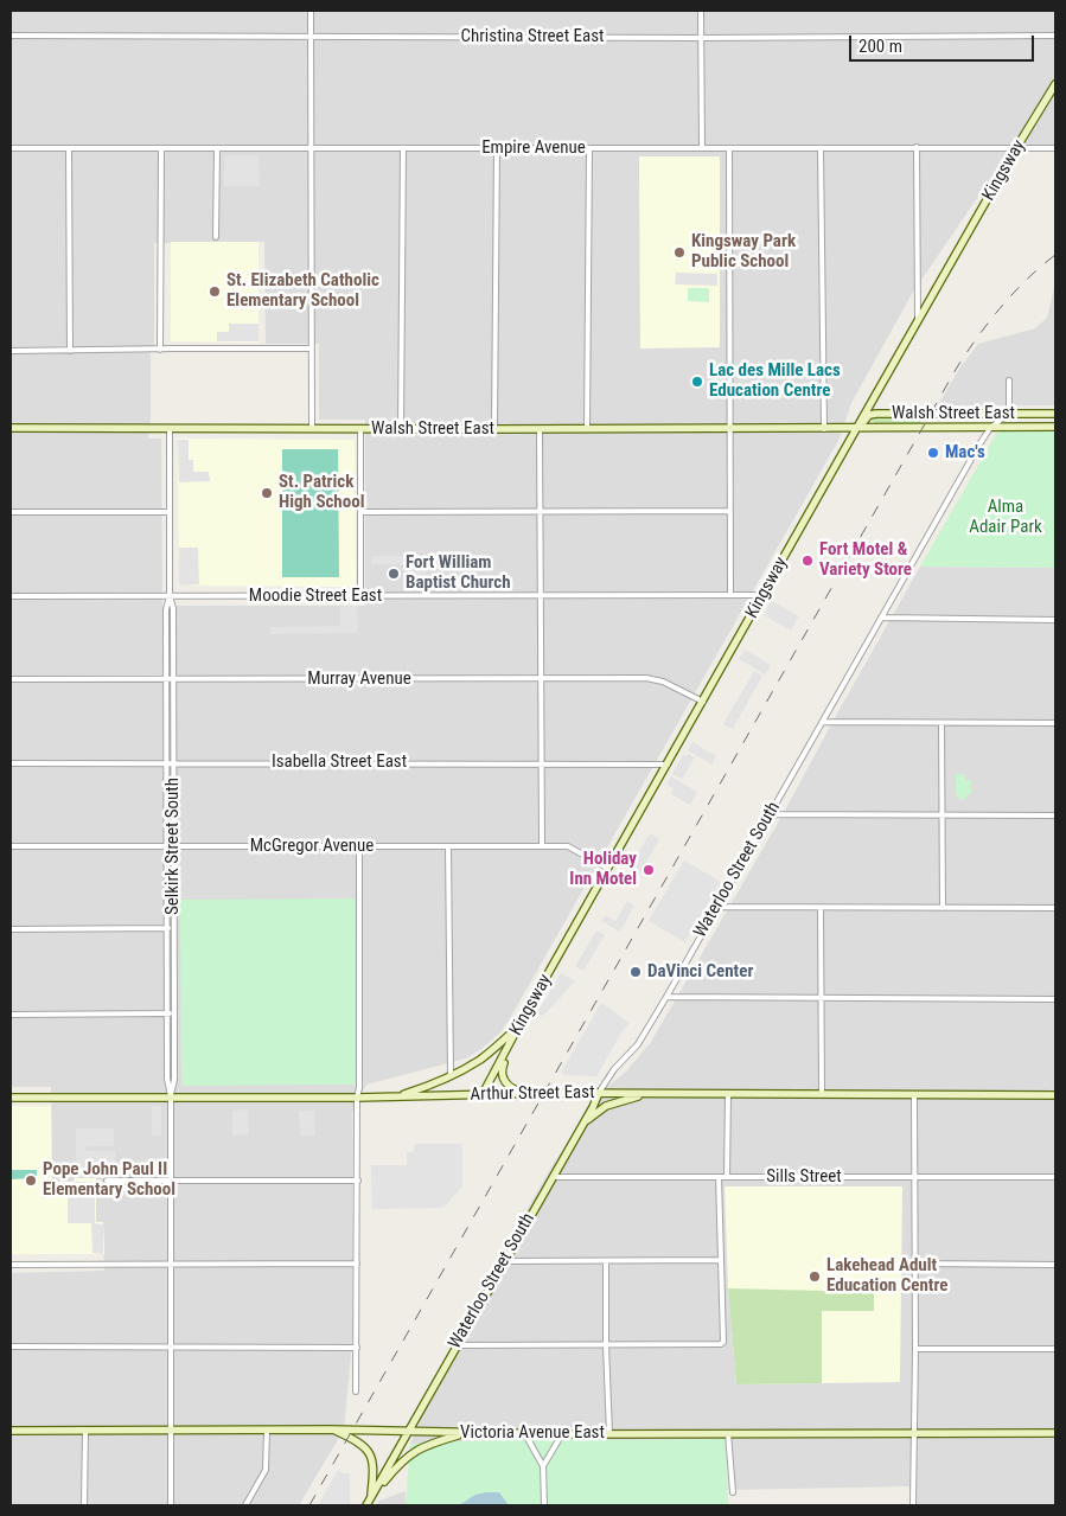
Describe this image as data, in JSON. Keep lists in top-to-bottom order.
{
  "streets": {
    "main road": [
      "Kingsway",
      "Walsh Street East",
      "Waterloo Street South",
      "Arthur Street East",
      "Victoria Avenue East"
    ],
    "street": [
      "Christina Street East",
      "Empire Avenue",
      "Moodie Street East",
      "Murray Avenue",
      "Isabella Street East",
      "Selkirk Street South",
      "McGregor Avenue",
      "Sills Street"
    ]
  },
  "crossings": [
    ["Empire Avenue", "Kingsway"],
    ["Kingsway", "Walsh Street East"],
    ["Kingsway", "Moodie Street East"],
    ["Kingsway", "Murray Avenue"],
    ["Kingsway", "Isabella Street East"],
    ["Kingsway", "McGregor Avenue"],
    ["Kingsway", "Arthur Street East"],
    ["Walsh Street East", "Selkirk Street South"],
    ["Walsh Street East", "Waterloo Street South"],
    ["Moodie Street East", "Selkirk Street South"],
    ["Murray Avenue", "Selkirk Street South"],
    ["Isabella Street East", "Selkirk Street South"],
    ["Selkirk Street South", "McGregor Avenue"],
    ["Selkirk Street South", "Arthur Street East"],
    ["Selkirk Street South", "Victoria Avenue East"],
    ["Waterloo Street South", "Arthur Street East"],
    ["Waterloo Street South", "Sills Street"],
    ["Waterloo Street South", "Victoria Avenue East"]
  ],
  "parks": ["Alma Adair Park"],
  "places": [
    "Kingsway Park Public School",
    "St. Elizabeth Catholic Elementary School",
    "Lac des Mille Lacs Education Centre",
    "Mac's",
    "St. Patrick High School",
    "Fort Motel & Variety Store",
    "Fort William Baptist Church",
    "Holiday Inn Motel",
    "DaVinci Center",
    "Pope John Paul II Elementary School",
    "Lakehead Adult Education Centre"
  ],
  "scale_bar": "200 m"
}
